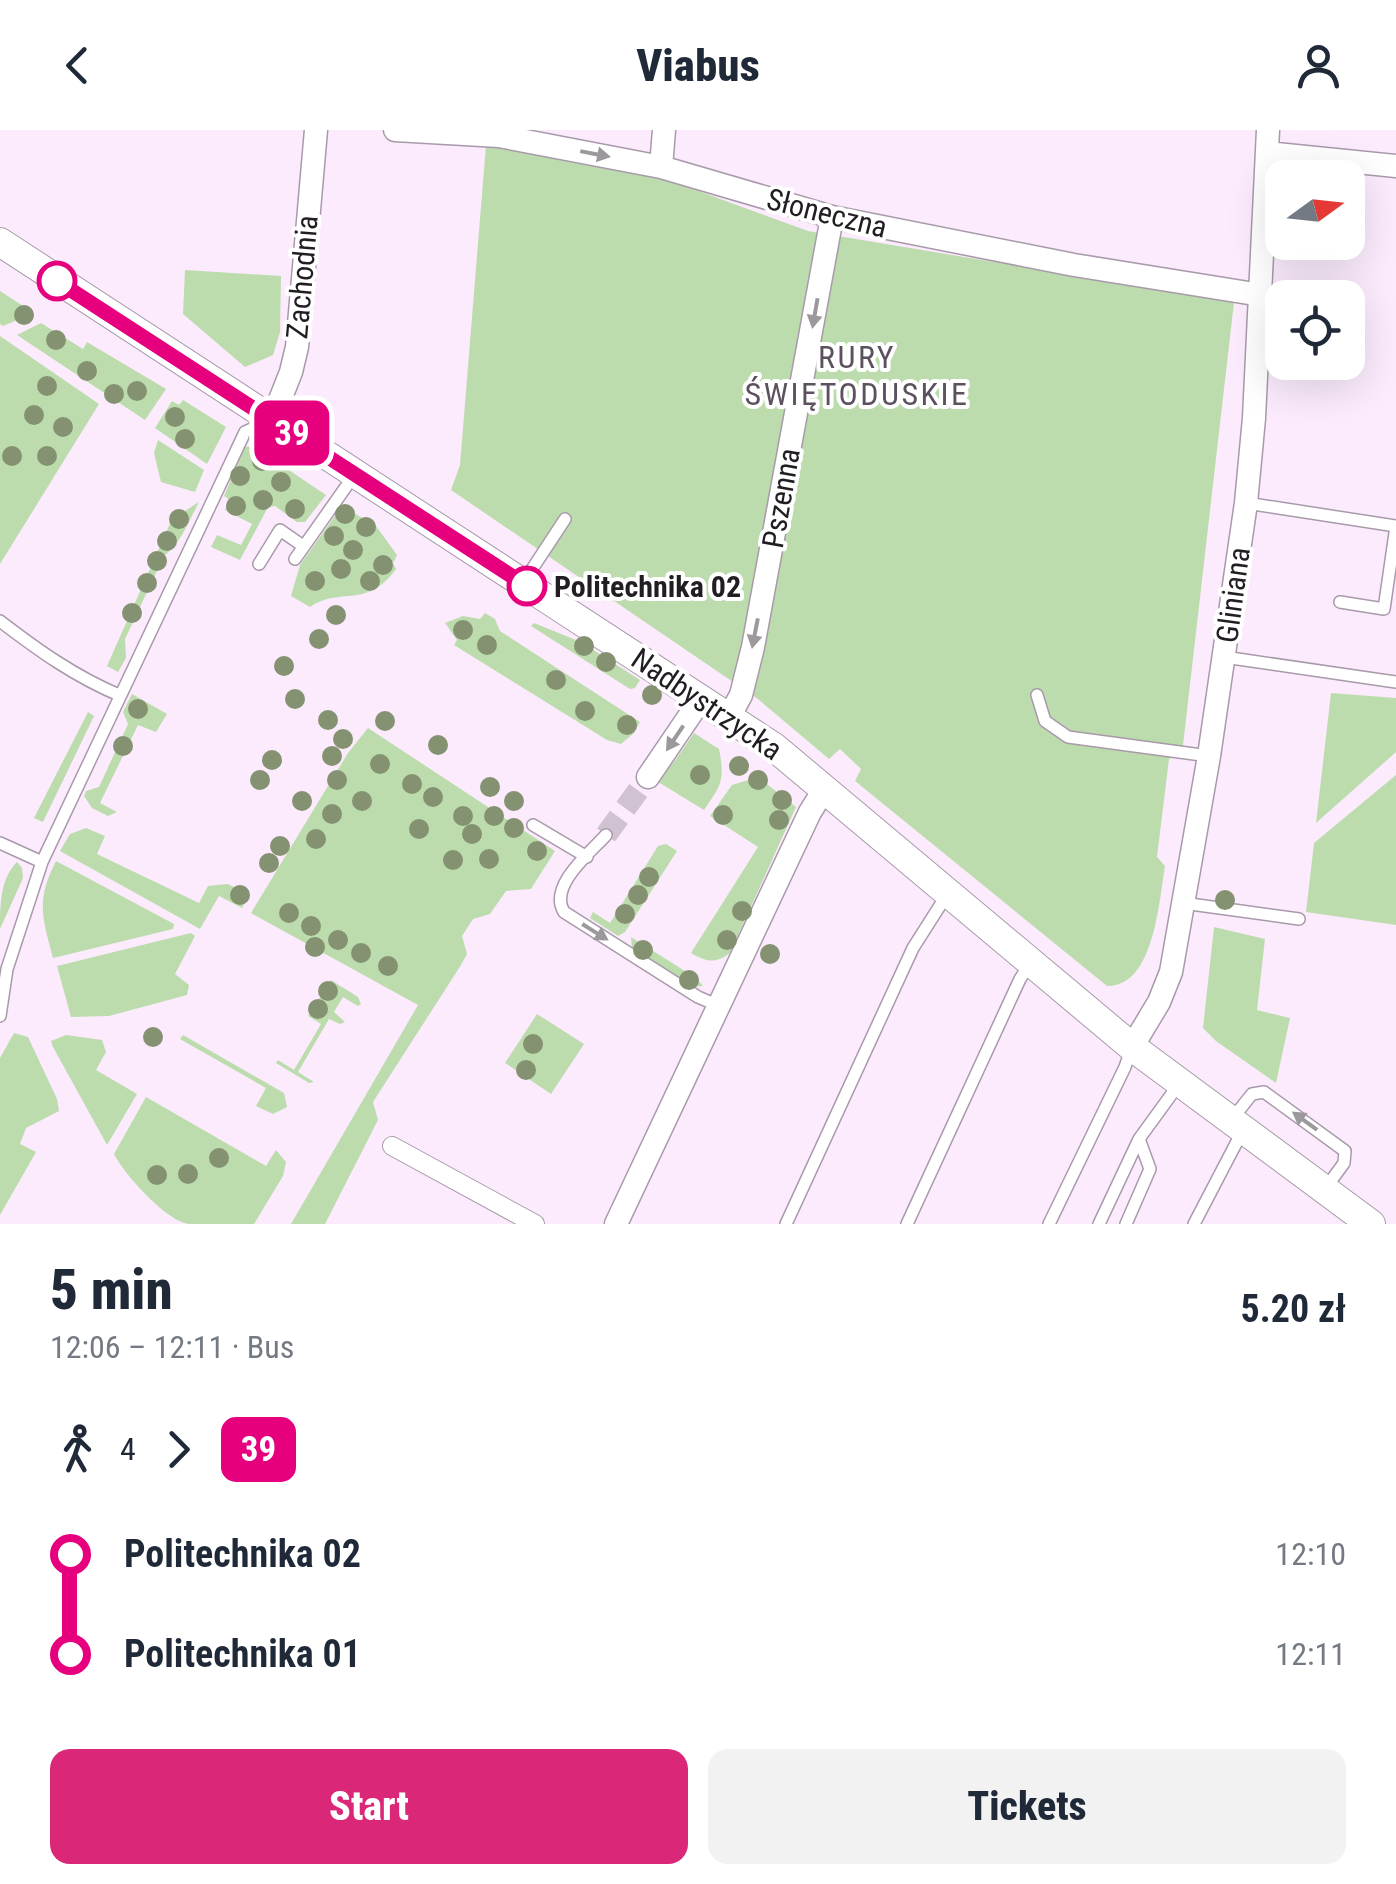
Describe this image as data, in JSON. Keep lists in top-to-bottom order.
{
  "streets": {
    "street": [
      "Słoneczna",
      "Zachodnia",
      "Pszenna",
      "Gliniana",
      "Nadbystrzycka"
    ]
  },
  "crossings": [
    ["Słoneczna", "Pszenna"],
    ["Słoneczna", "Gliniana"],
    ["Zachodnia", "Nadbystrzycka"],
    ["Pszenna", "Nadbystrzycka"],
    ["Gliniana", "Nadbystrzycka"]
  ],
  "one_way": ["Pszenna"],
  "districts": ["RURY ŚWIĘTODUSKIE"],
  "places": ["Politechnika 02"],
  "lines": ["bus line 39"],
  "north": "right",
  "page": {
    "header": "Viabus",
    "on_map": "39",
    "heading": ["5 min", "12:06 – 12:11 · Bus", "5.20 zł"],
    "legs": ["4", "39"],
    "list": [
      {
        "name": "Politechnika 02",
        "value": "12:10"
      },
      {
        "name": "Politechnika 01",
        "value": "12:11"
      }
    ],
    "buttons": ["Start", "Tickets"]
  }
}
